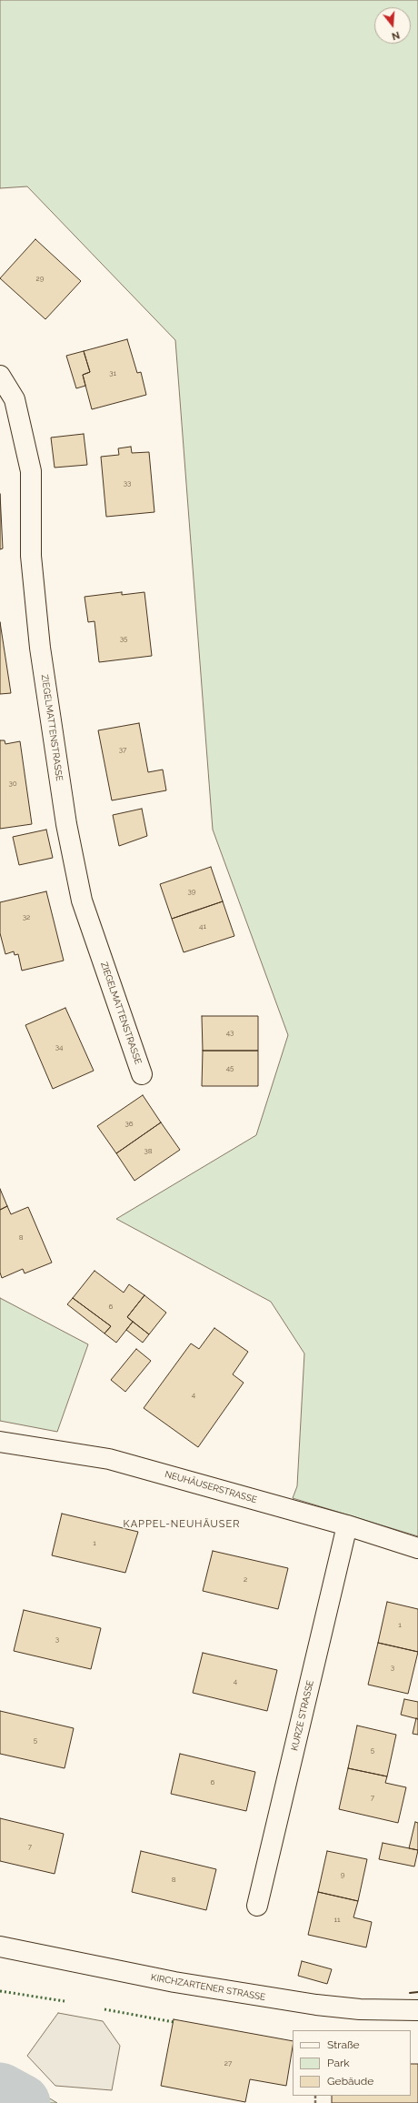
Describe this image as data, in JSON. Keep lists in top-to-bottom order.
{
  "streets": {
    "street": [
      "ZIEGELMATTENSTRASSE",
      "NEUHÄUSERSTRASSE",
      "KURZE STRASSE",
      "KIRCHZARTENER STRASSE"
    ]
  },
  "crossings": [
    ["NEUHÄUSERSTRASSE", "KURZE STRASSE"]
  ],
  "districts": ["KAPPEL-NEUHÄUSER"],
  "house_numbers": [
    "29",
    "31",
    "33",
    "35",
    "37",
    "30",
    "39",
    "32",
    "41",
    "43",
    "34",
    "45",
    "36",
    "38",
    "8",
    "6",
    "4",
    "1",
    "2",
    "1",
    "3",
    "3",
    "4",
    "5",
    "5",
    "6",
    "7",
    "7",
    "9",
    "8",
    "11",
    "27"
  ],
  "legend": ["Straße", "Park", "Gebäude"],
  "north": "bottom"
}
